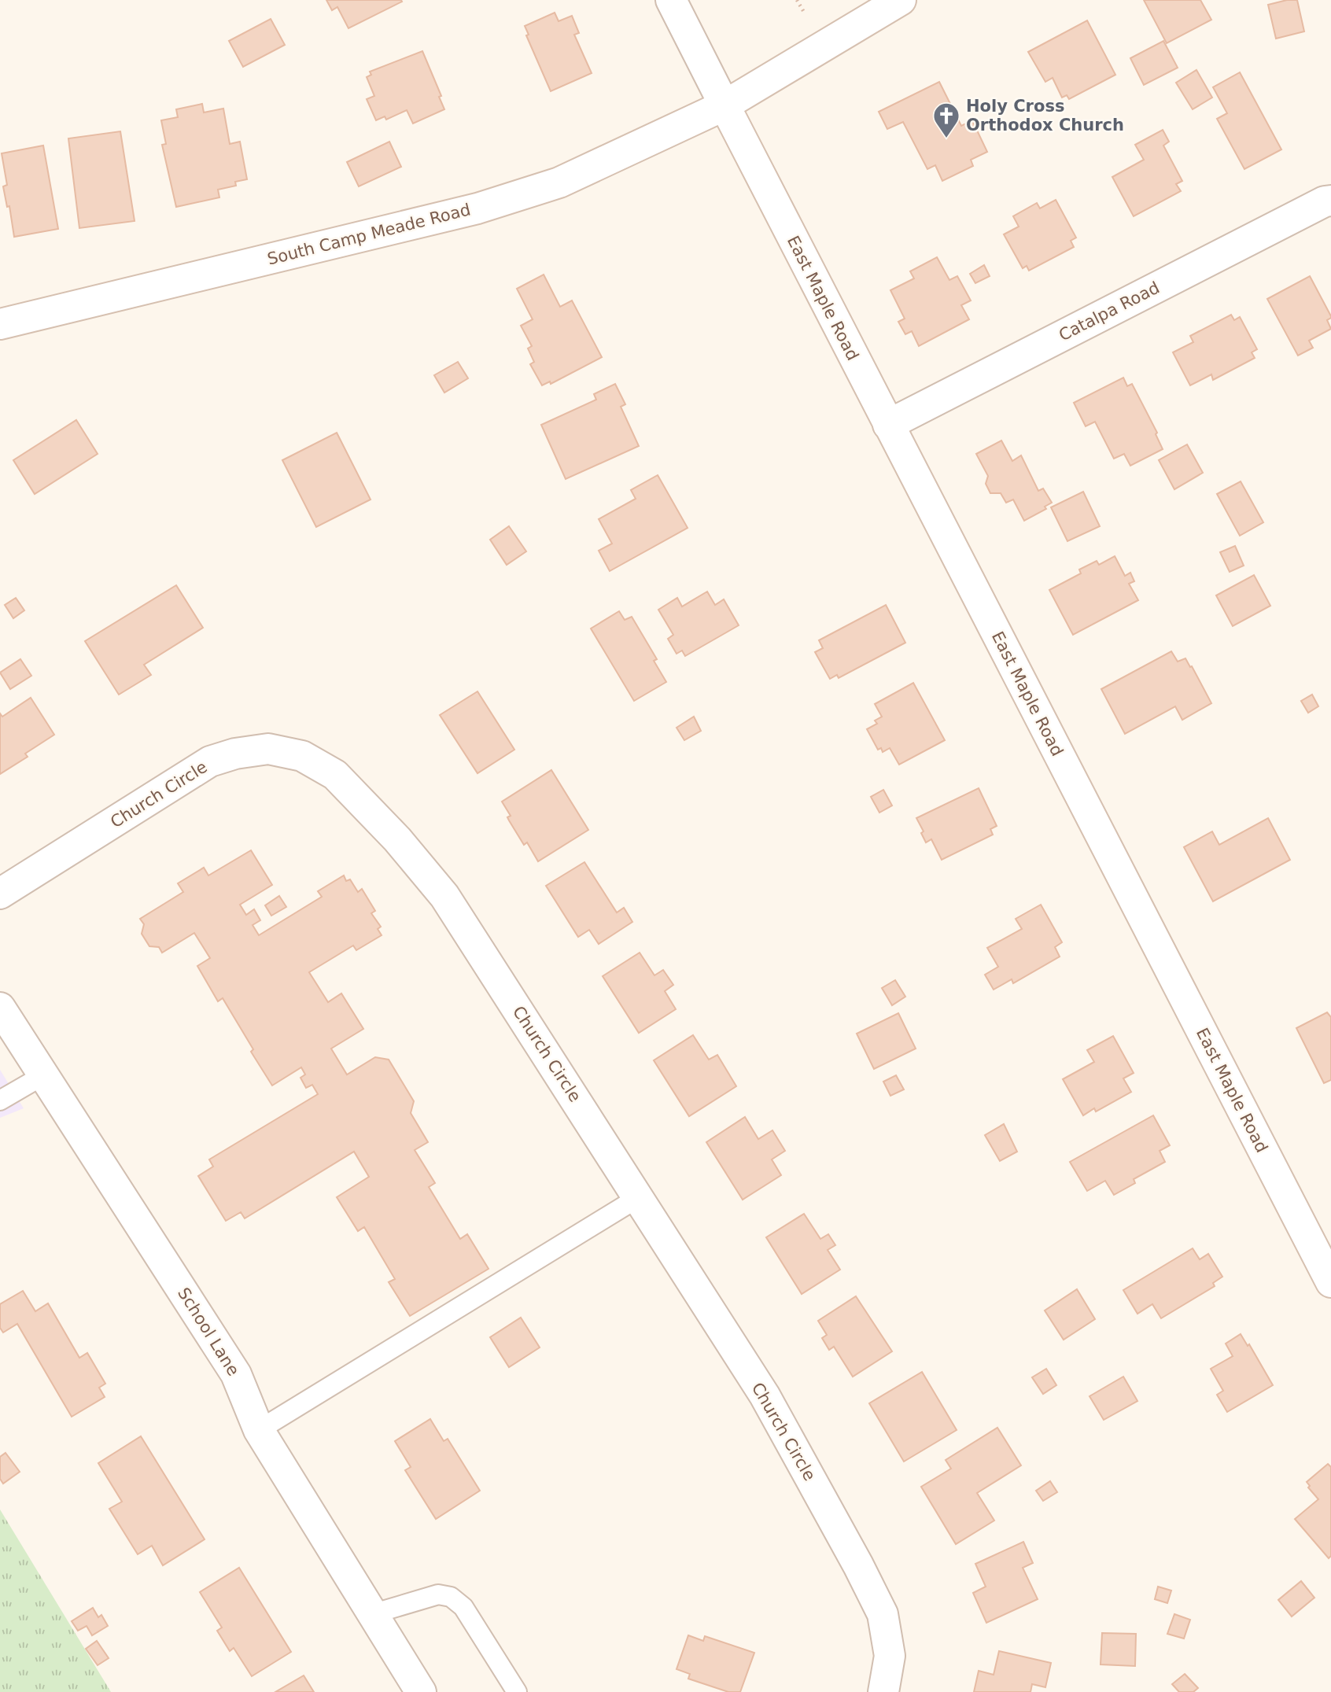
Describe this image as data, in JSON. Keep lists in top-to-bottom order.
{
  "streets": {
    "street": [
      "South Camp Meade Road",
      "East Maple Road",
      "Catalpa Road",
      "Church Circle",
      "School Lane"
    ]
  },
  "crossings": [
    ["South Camp Meade Road", "East Maple Road"],
    ["East Maple Road", "Catalpa Road"]
  ],
  "places": {
    "church": ["Holy Cross Orthodox Church"]
  }
}
